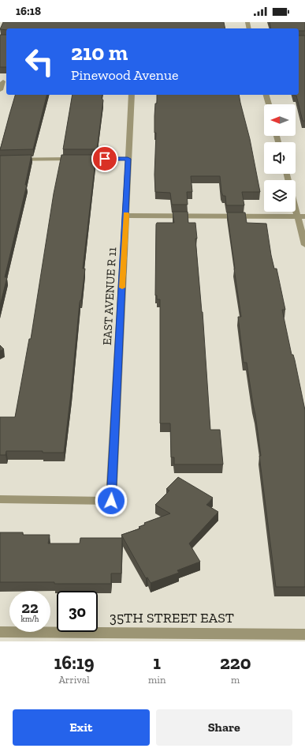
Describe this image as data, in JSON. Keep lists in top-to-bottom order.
{
  "streets": {
    "street": ["EAST AVENUE R 11", "35TH STREET EAST"]
  },
  "north": "left",
  "page": {
    "status": "16:18",
    "turn": ["210 m", "Pinewood Avenue"],
    "speed": "22 km/h",
    "limit": "30",
    "eta": [
      "16:19",
      "Arrival",
      "1",
      "min",
      "220",
      "m"
    ],
    "buttons": ["Exit", "Share"]
  }
}
